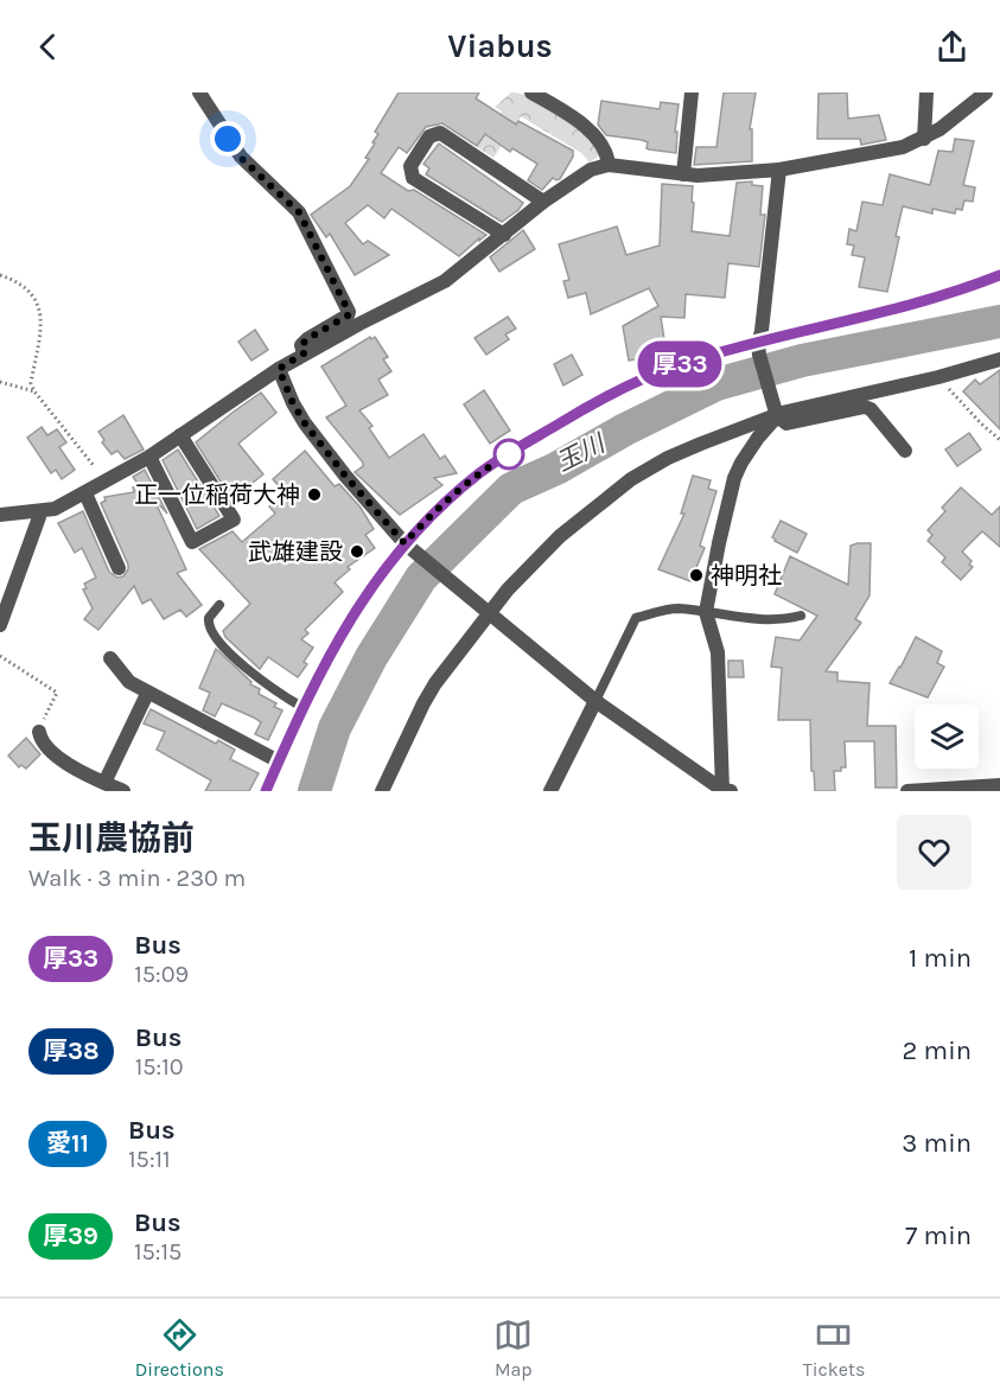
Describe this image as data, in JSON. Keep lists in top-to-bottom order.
{
  "water": ["玉川"],
  "places": ["正一位稲荷大神", "武雄建設", "神明社"],
  "lines": ["bus line 厚33"],
  "page": {
    "header": "Viabus",
    "on_map": "厚33",
    "heading": ["玉川農協前", "Walk · 3 min · 230 m"],
    "list": [
      {
        "mark": "厚33",
        "name": "Bus",
        "note": "15:09",
        "value": "1 min"
      },
      {
        "mark": "厚38",
        "name": "Bus",
        "note": "15:10",
        "value": "2 min"
      },
      {
        "mark": "愛11",
        "name": "Bus",
        "note": "15:11",
        "value": "3 min"
      },
      {
        "mark": "厚39",
        "name": "Bus",
        "note": "15:15",
        "value": "7 min"
      }
    ],
    "tabs": ["Directions", "Map", "Tickets"]
  }
}
